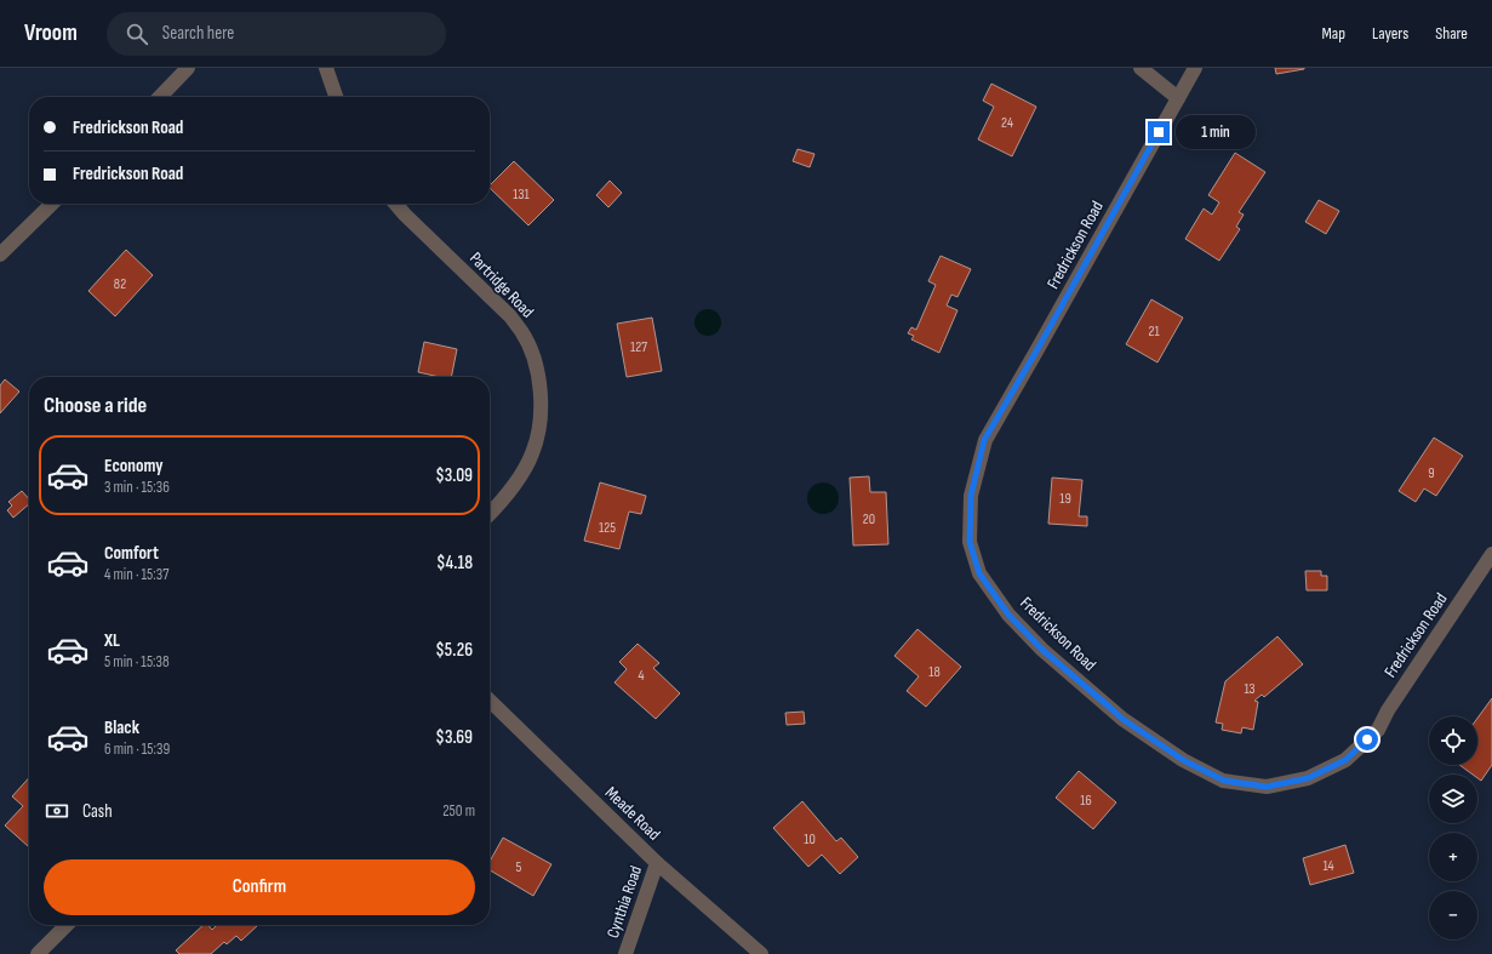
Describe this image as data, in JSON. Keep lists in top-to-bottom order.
{
  "streets": {
    "street": [
      "Fredrickson Road",
      "Partridge Road",
      "Meade Road",
      "Cynthia Road"
    ]
  },
  "crossings": [
    ["Meade Road", "Cynthia Road"]
  ],
  "house_numbers": [
    "24",
    "131",
    "82",
    "21",
    "127",
    "9",
    "19",
    "20",
    "125",
    "18",
    "4",
    "13",
    "16",
    "10",
    "14",
    "5"
  ],
  "page": {
    "header": "Vroom",
    "search": "Search here",
    "nav": ["Map", "Layers", "Share"],
    "banner": ["Fredrickson Road", "Fredrickson Road"],
    "bubble": "1 min",
    "heading": "Choose a ride",
    "list": [
      {
        "name": "Economy",
        "note": "3 min · 15:36",
        "value": "$3.09"
      },
      {
        "name": "Comfort",
        "note": "4 min · 15:37",
        "value": "$4.18"
      },
      {
        "name": "XL",
        "note": "5 min · 15:38",
        "value": "$5.26"
      },
      {
        "name": "Black",
        "note": "6 min · 15:39",
        "value": "$3.69"
      }
    ],
    "map_buttons": ["+", "−"],
    "pay": ["Cash", "250 m"],
    "buttons": "Confirm"
  }
}
